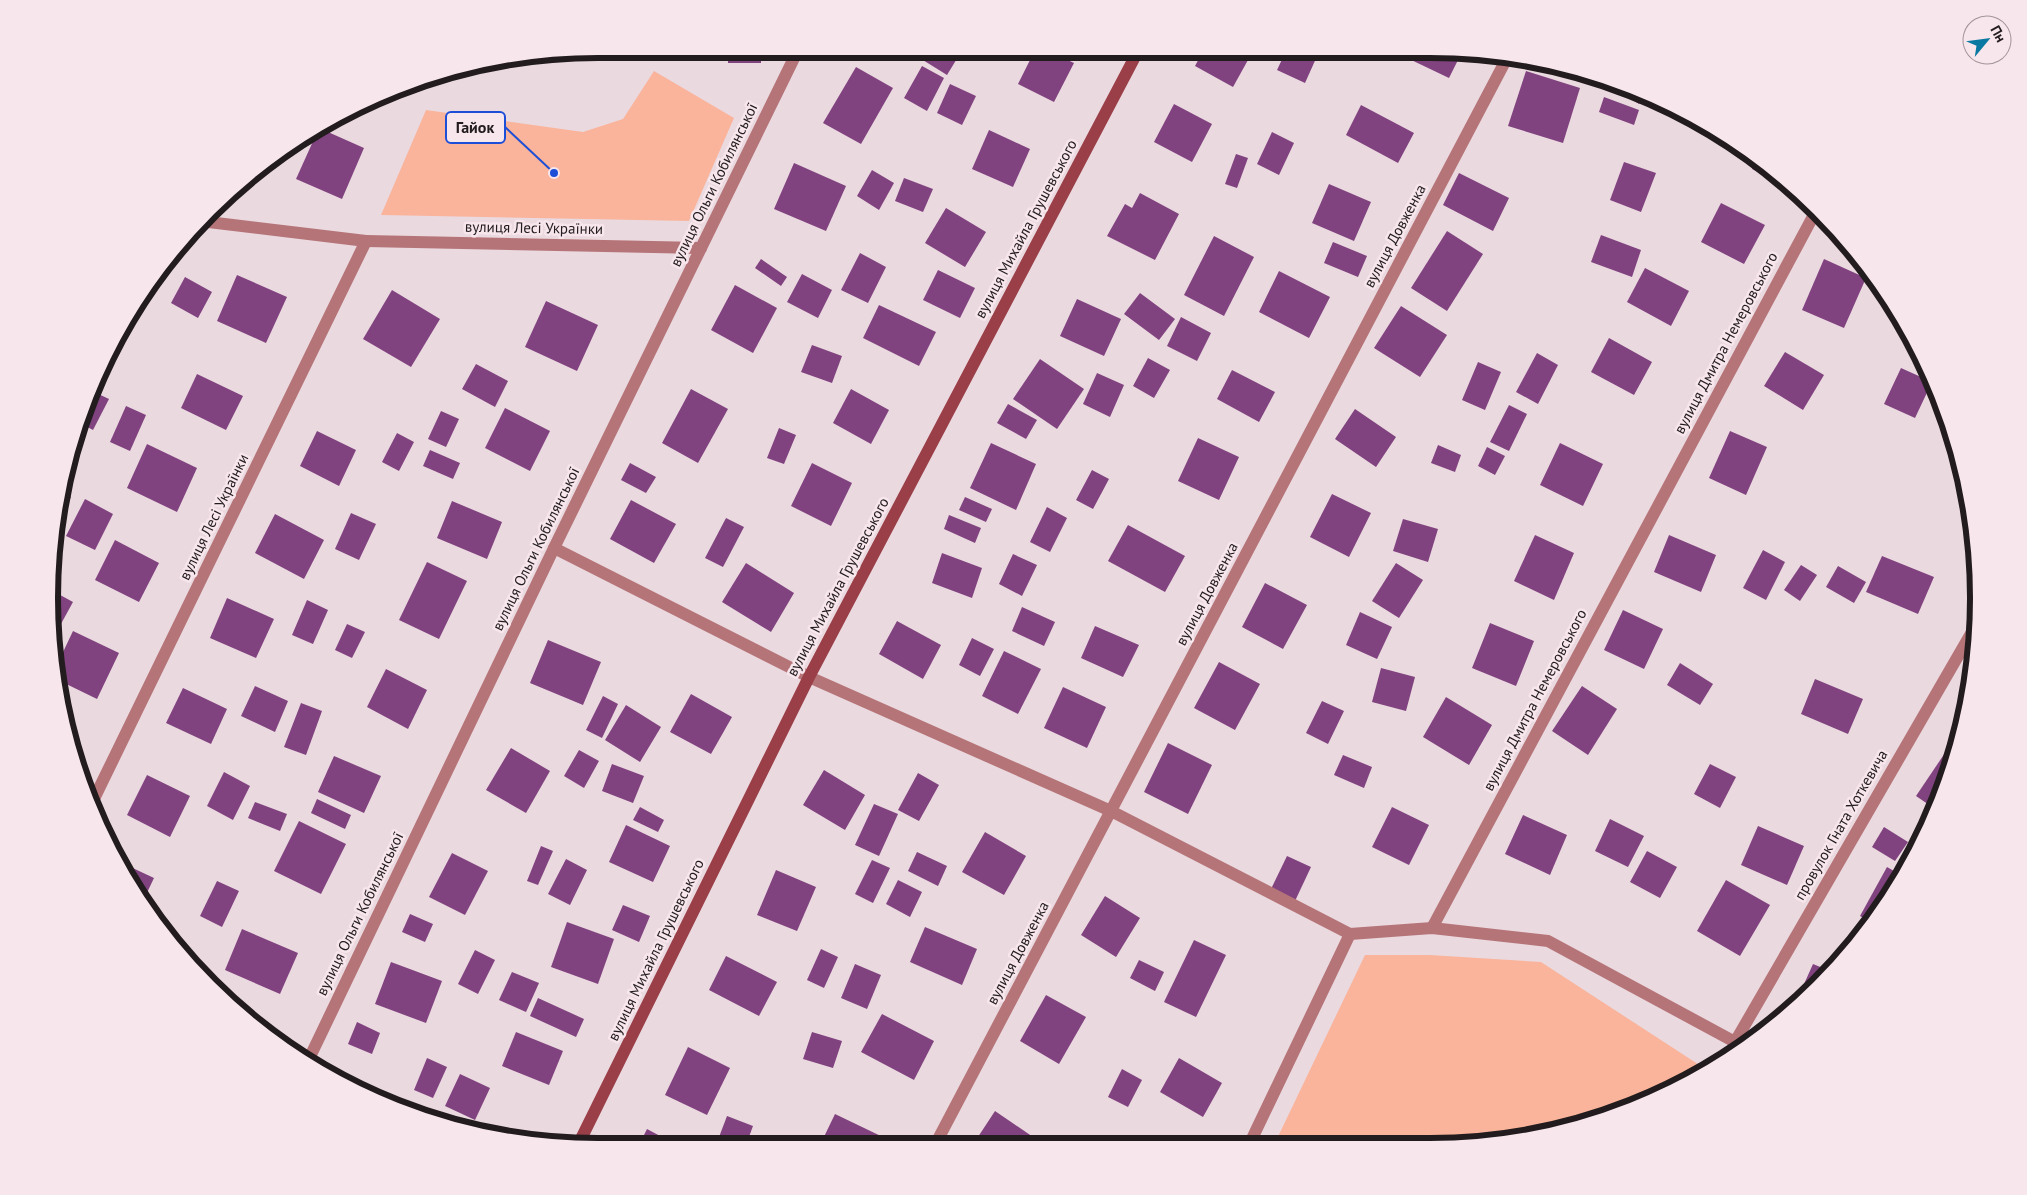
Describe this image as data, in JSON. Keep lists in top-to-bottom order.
{
  "streets": {
    "street": [
      "вулиця Ольги Кобилянської",
      "вулиця Лесі Українки",
      "вулиця Михайла Грушевського",
      "вулиця Довженка",
      "вулиця Дмитра Немеровського",
      "провулок Гната Хоткевича"
    ]
  },
  "crossings": [
    ["вулиця Ольги Кобилянської", "вулиця Лесі Українки"],
    ["вулиця Дмитра Немеровського", "провулок Гната Хоткевича"]
  ],
  "places": ["Гайок"],
  "north": "top right"
}
